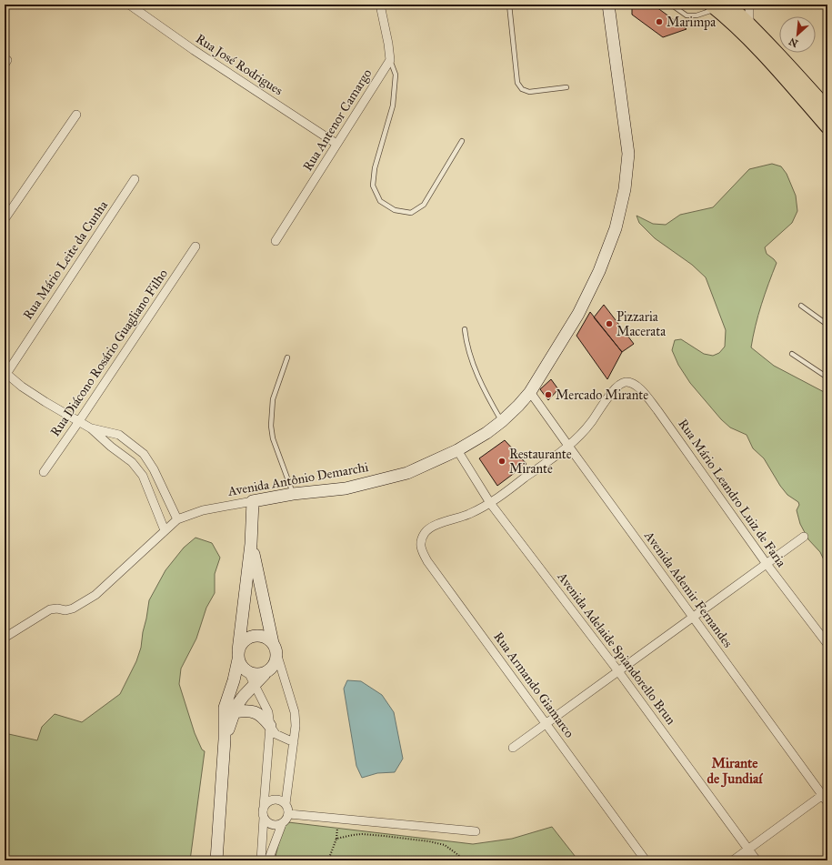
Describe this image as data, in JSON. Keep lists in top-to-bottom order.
{
  "streets": {
    "street": [
      "Rua José Rodrigues",
      "Rua Antenor Camargo",
      "Rua Mário Leite da Cunha",
      "Rua Diácono Rosário Guagliano Filho",
      "Avenida Antônio Demarchi",
      "Rua Mário Leandro Luiz de Faria",
      "Avenida Ademir Fernandes",
      "Avenida Adelaide Spiandorello Brun",
      "Rua Armando Giamarco"
    ]
  },
  "crossings": [
    ["Rua José Rodrigues", "Rua Antenor Camargo"],
    ["Avenida Antônio Demarchi", "Avenida Ademir Fernandes"],
    ["Avenida Antônio Demarchi", "Avenida Adelaide Spiandorello Brun"],
    ["Rua Mário Leandro Luiz de Faria", "Avenida Ademir Fernandes"],
    ["Avenida Adelaide Spiandorello Brun", "Rua Armando Giamarco"]
  ],
  "districts": ["Mirante de Jundiaí"],
  "places": [
    "Marimpa",
    "Pizzaria Macerata",
    "Mercado Mirante",
    "Restaurante Mirante"
  ],
  "north": "bottom left"
}
